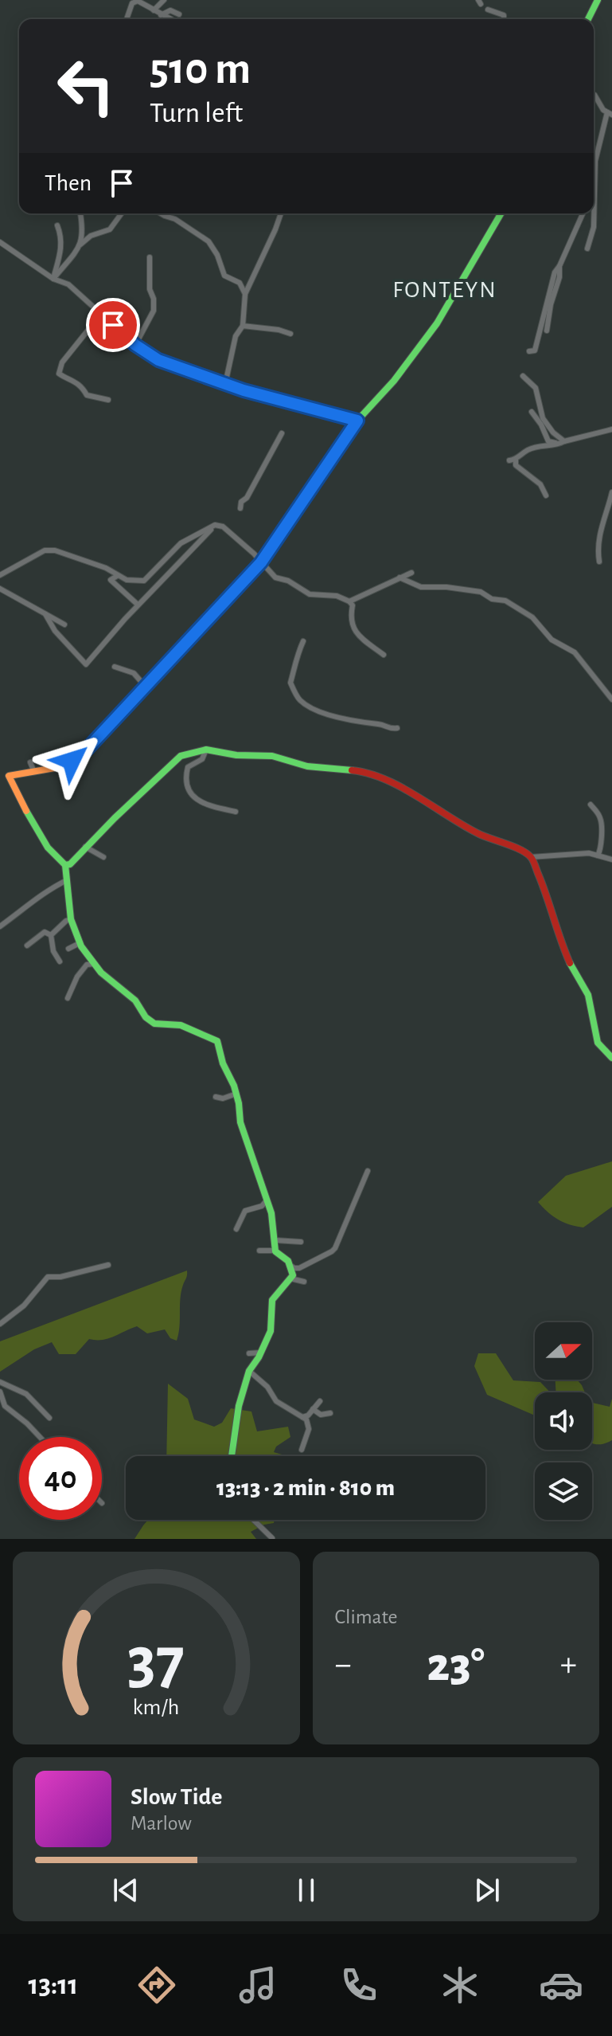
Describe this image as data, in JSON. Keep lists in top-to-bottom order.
{
  "districts": ["FONTEYN"],
  "north": "right",
  "page": {
    "turn": ["510 m", "Turn left"],
    "then": "Then",
    "limit": "40",
    "trip": "13:13 · 2 min · 810 m",
    "tile": "Climate",
    "heat": ["−", "23°", "+"],
    "song": ["Slow Tide", "Marlow"],
    "tabs": "13:11",
    "gauge": ["37", "km/h"]
  }
}
